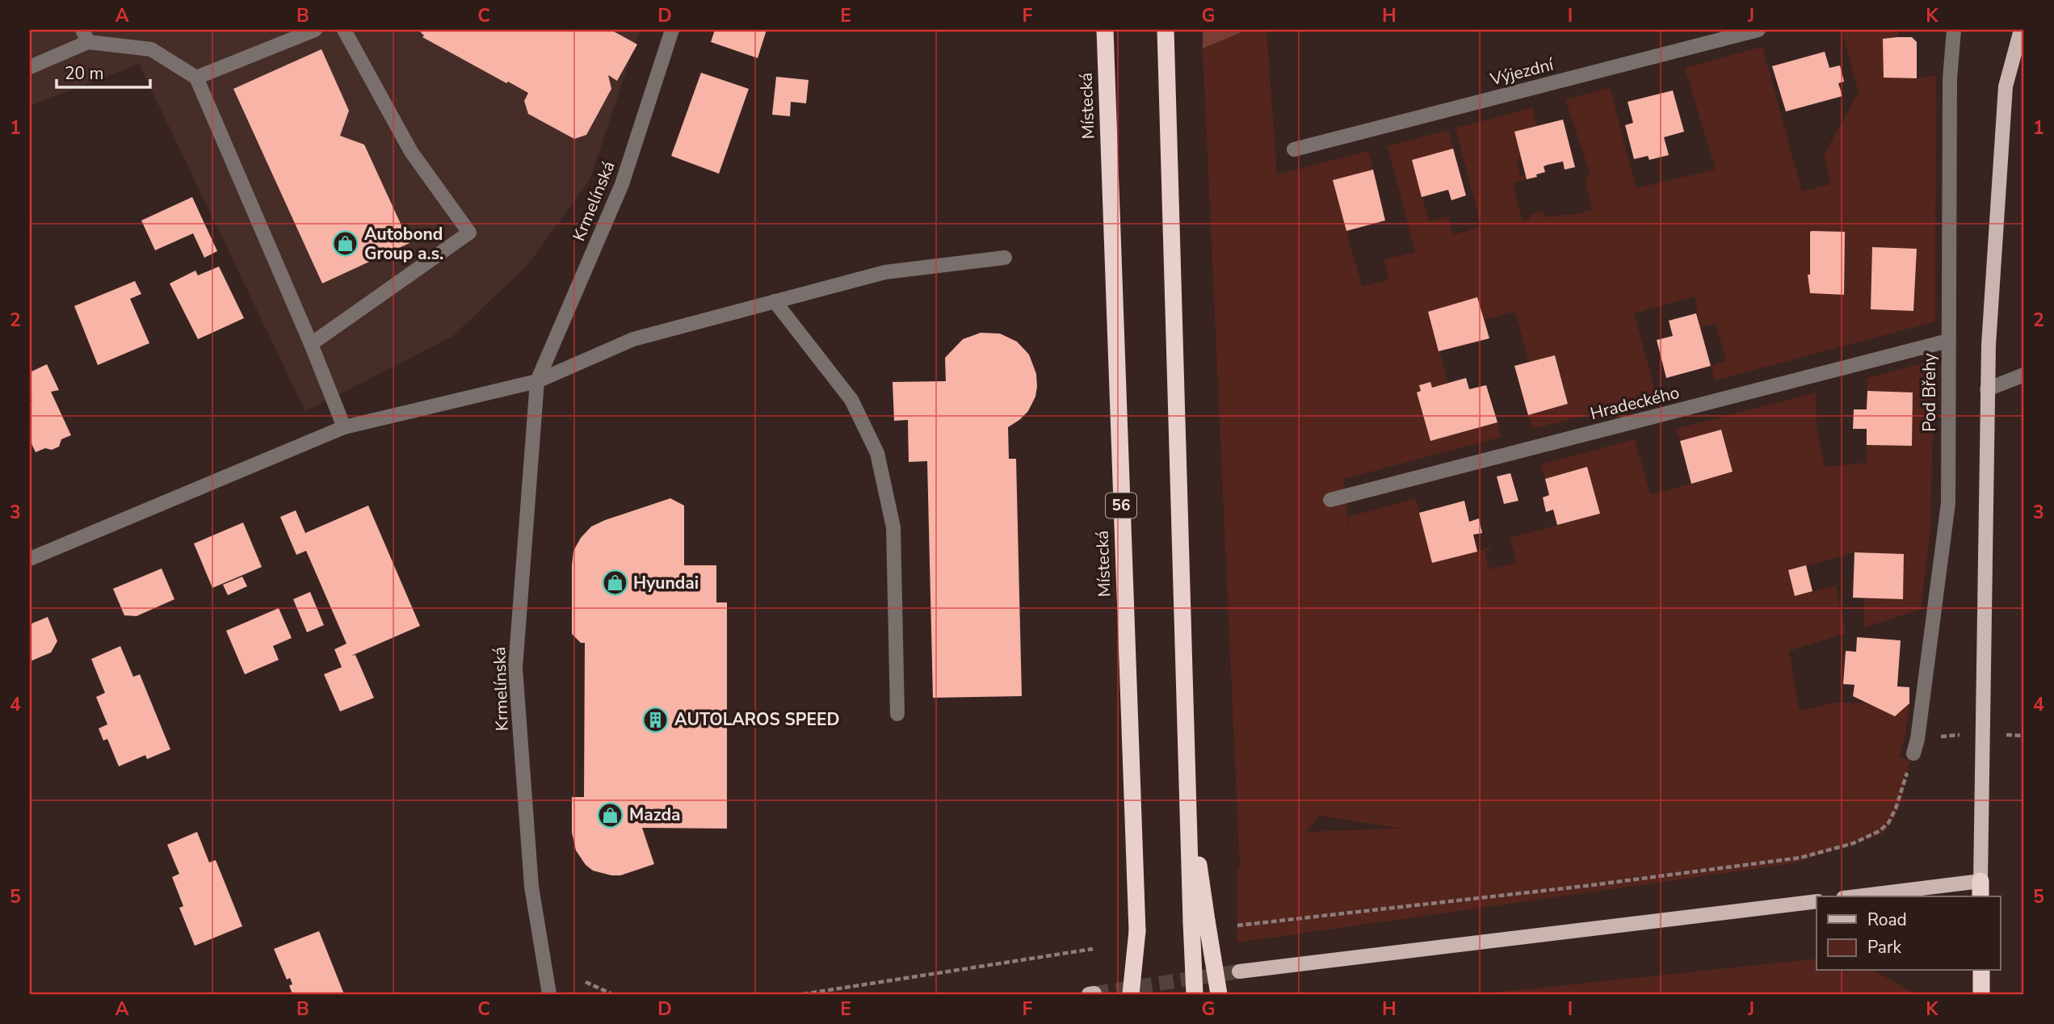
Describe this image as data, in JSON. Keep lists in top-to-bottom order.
{
  "streets": {
    "highway": ["Místecká", "56"],
    "street": [
      "Výjezdní",
      "Krmelínská",
      "Pod Břehy",
      "Hradeckého"
    ]
  },
  "crossings": [
    ["Pod Břehy", "Hradeckého"]
  ],
  "places": {
    "shop": ["Autobond Group a.s.", "Hyundai", "Mazda"],
    "building": ["AUTOLAROS SPEED"]
  },
  "legend": ["Road", "Park"],
  "scale_bar": "20 m",
  "grid": {
    "columns": [
      "A",
      "B",
      "C",
      "D",
      "E",
      "F",
      "G",
      "H",
      "I",
      "J",
      "K"
    ],
    "rows": [
      "1",
      "2",
      "3",
      "4",
      "5"
    ]
  }
}
